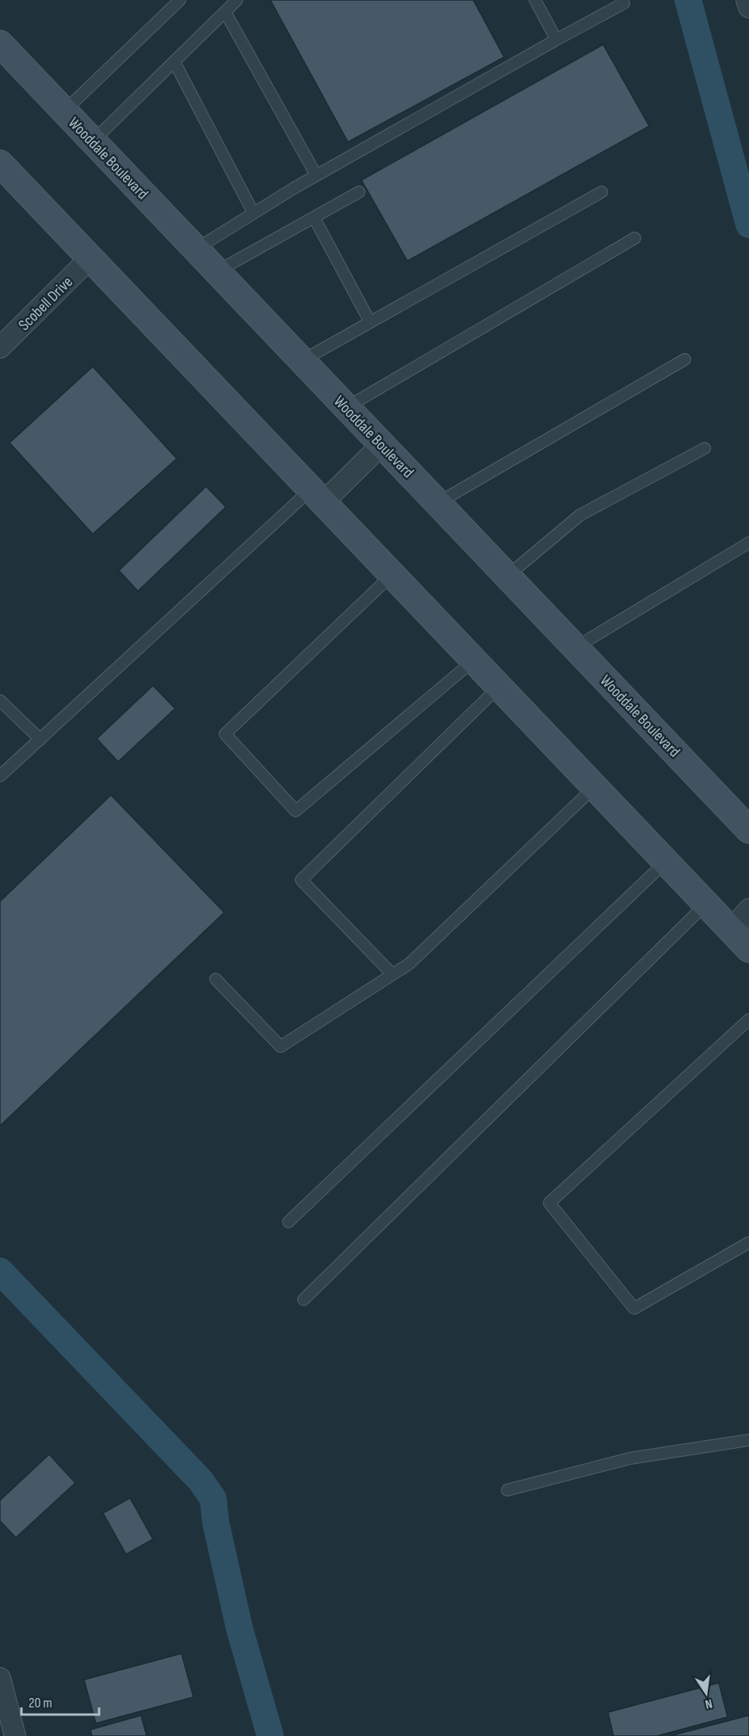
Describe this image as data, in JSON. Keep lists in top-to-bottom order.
{
  "streets": {
    "street": ["Wooddale Boulevard", "Scobell Drive"]
  },
  "scale_bar": "20 m",
  "north": "bottom"
}
